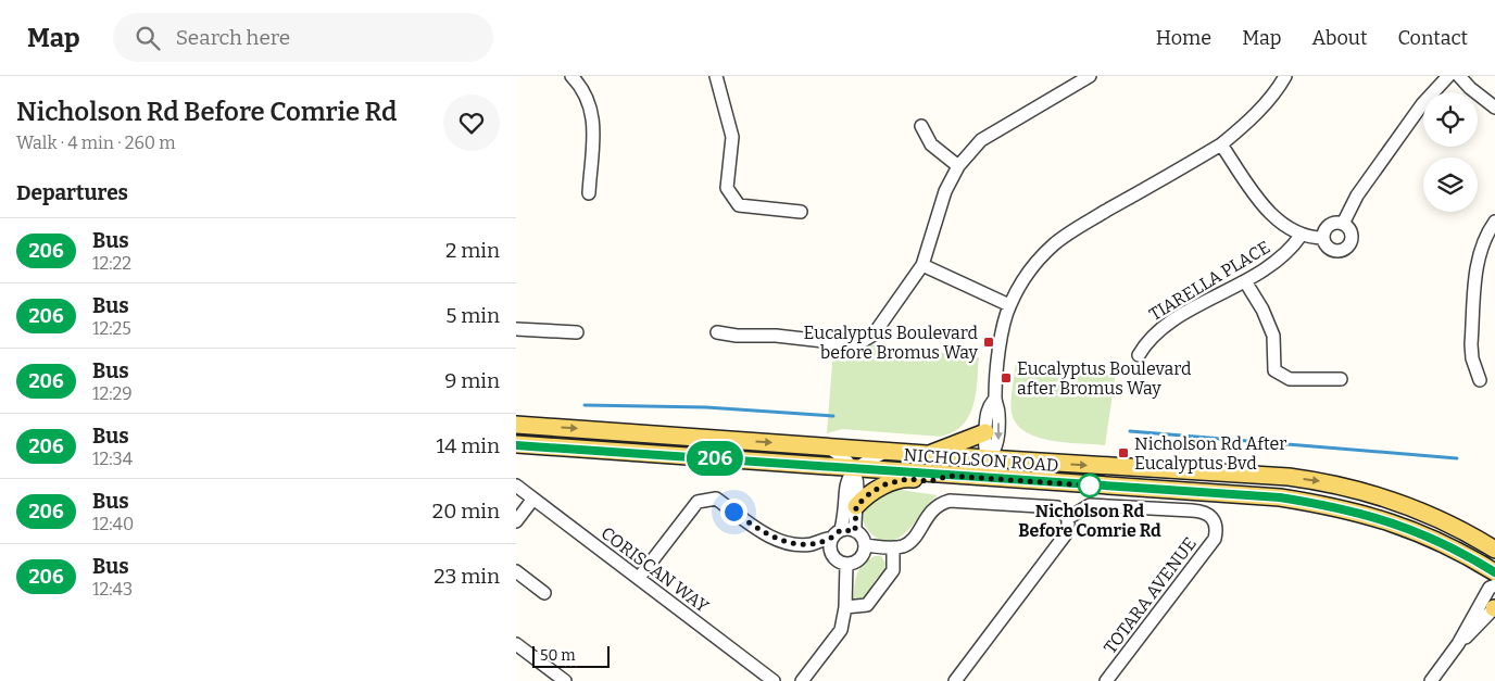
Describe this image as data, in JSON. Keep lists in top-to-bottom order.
{
  "streets": {
    "main road": ["NICHOLSON ROAD"],
    "street": ["TIARELLA PLACE", "CORISCAN WAY", "TOTARA AVENUE"]
  },
  "places": {
    "transit": ["Eucalyptus Boulevard before Bromus Way", "Eucalyptus Boulevard after Bromus Way", "Nicholson Rd After Eucalyptus Bvd"],
    "other": ["Nicholson Rd Before Comrie Rd"]
  },
  "lines": ["bus line 206"],
  "scale_bar": "50 m",
  "page": {
    "header": "Map",
    "search": "Search here",
    "nav": [
      "Home",
      "Map",
      "About",
      "Contact"
    ],
    "heading": [
      ["Nicholson Rd Before Comrie Rd", "Walk · 4 min · 260 m"],
      "Departures"
    ],
    "on_map": "206",
    "list": [
      {
        "mark": "206",
        "name": "Bus",
        "note": "12:22",
        "value": "2 min"
      },
      {
        "mark": "206",
        "name": "Bus",
        "note": "12:25",
        "value": "5 min"
      },
      {
        "mark": "206",
        "name": "Bus",
        "note": "12:29",
        "value": "9 min"
      },
      {
        "mark": "206",
        "name": "Bus",
        "note": "12:34",
        "value": "14 min"
      },
      {
        "mark": "206",
        "name": "Bus",
        "note": "12:40",
        "value": "20 min"
      },
      {
        "mark": "206",
        "name": "Bus",
        "note": "12:43",
        "value": "23 min"
      }
    ],
    "scale": "50 m"
  }
}
